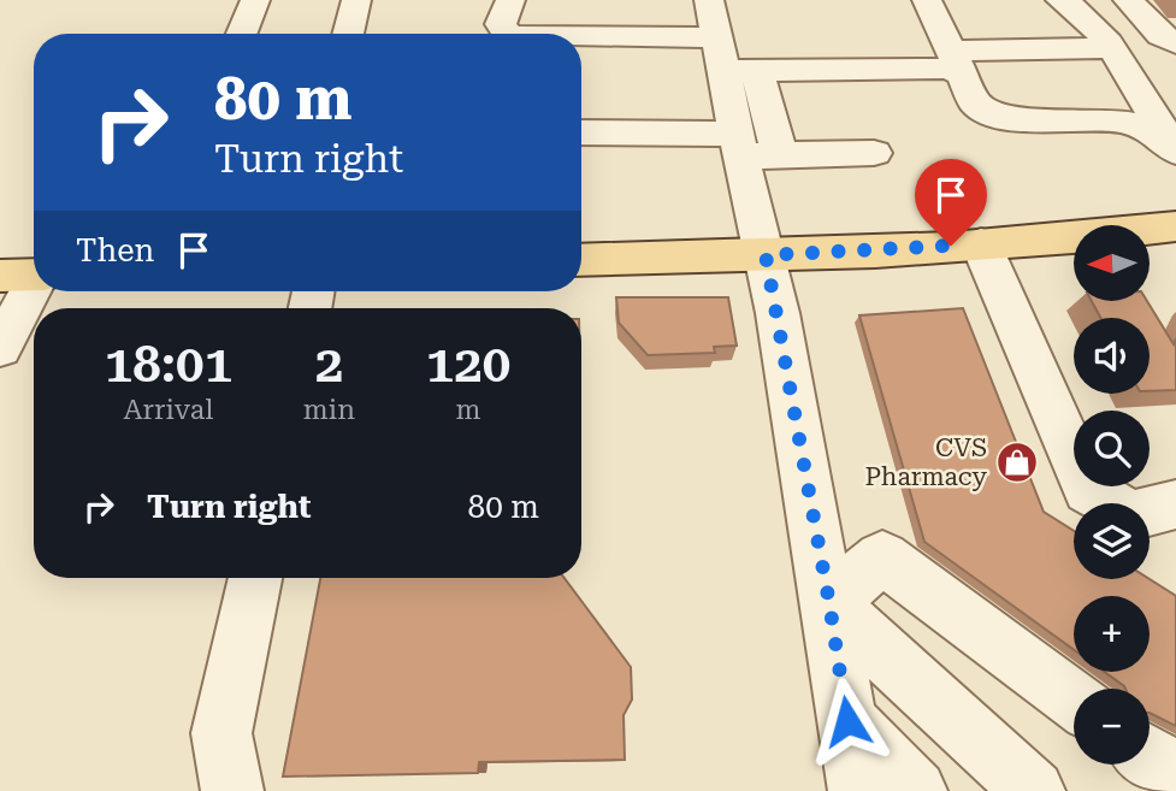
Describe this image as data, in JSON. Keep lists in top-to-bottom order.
{
  "places": {
    "shop": ["CVS Pharmacy"]
  },
  "north": "left",
  "page": {
    "turn": ["80 m", "Turn right"],
    "then": "Then",
    "map_buttons": ["+", "−"],
    "eta": [
      "18:01",
      "Arrival",
      "2",
      "min",
      "120",
      "m"
    ],
    "list": [
      {
        "name": "Turn right",
        "value": "80 m"
      }
    ]
  }
}
